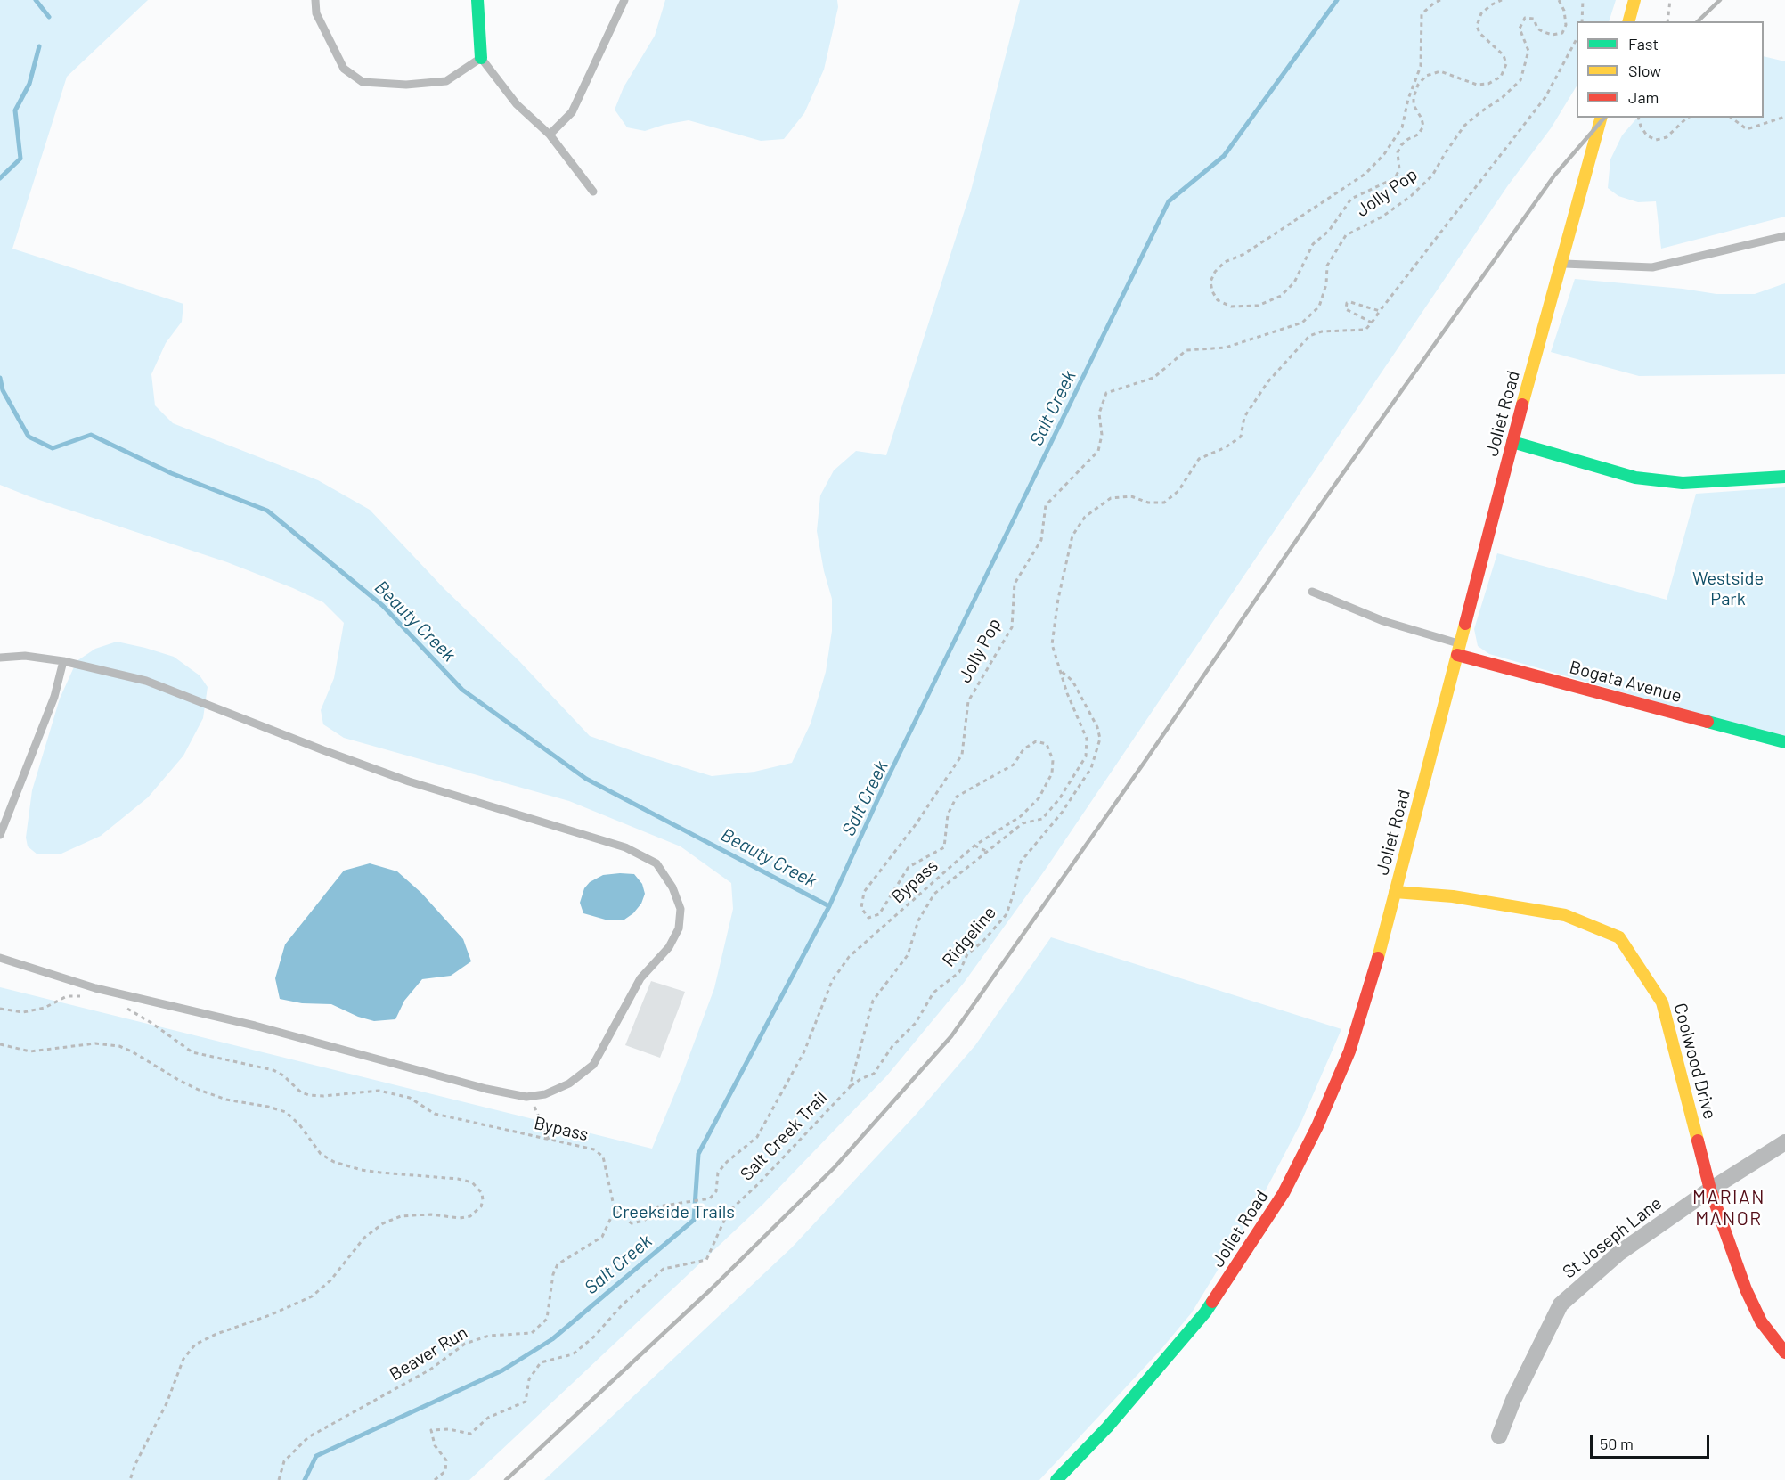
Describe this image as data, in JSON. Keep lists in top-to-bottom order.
{
  "streets": {
    "main road": ["Joliet Road", "Bogata Avenue", "Coolwood Drive"],
    "street": ["St Joseph Lane"],
    "path": [
      "Jolly Pop",
      "Bypass",
      "Ridgeline",
      "Salt Creek Trail",
      "Beaver Run"
    ]
  },
  "crossings": [
    ["Jolly Pop", "Bypass"],
    ["Joliet Road", "Bogata Avenue"],
    ["Joliet Road", "Coolwood Drive"],
    ["Bypass", "Beaver Run"],
    ["Ridgeline", "Salt Creek Trail"],
    ["Coolwood Drive", "St Joseph Lane"]
  ],
  "districts": ["MARIAN MANOR"],
  "water": ["Salt Creek", "Beauty Creek"],
  "parks": ["Westside Park", "Creekside Trails"],
  "legend": ["Fast", "Slow", "Jam"],
  "scale_bar": "50 m"
}
